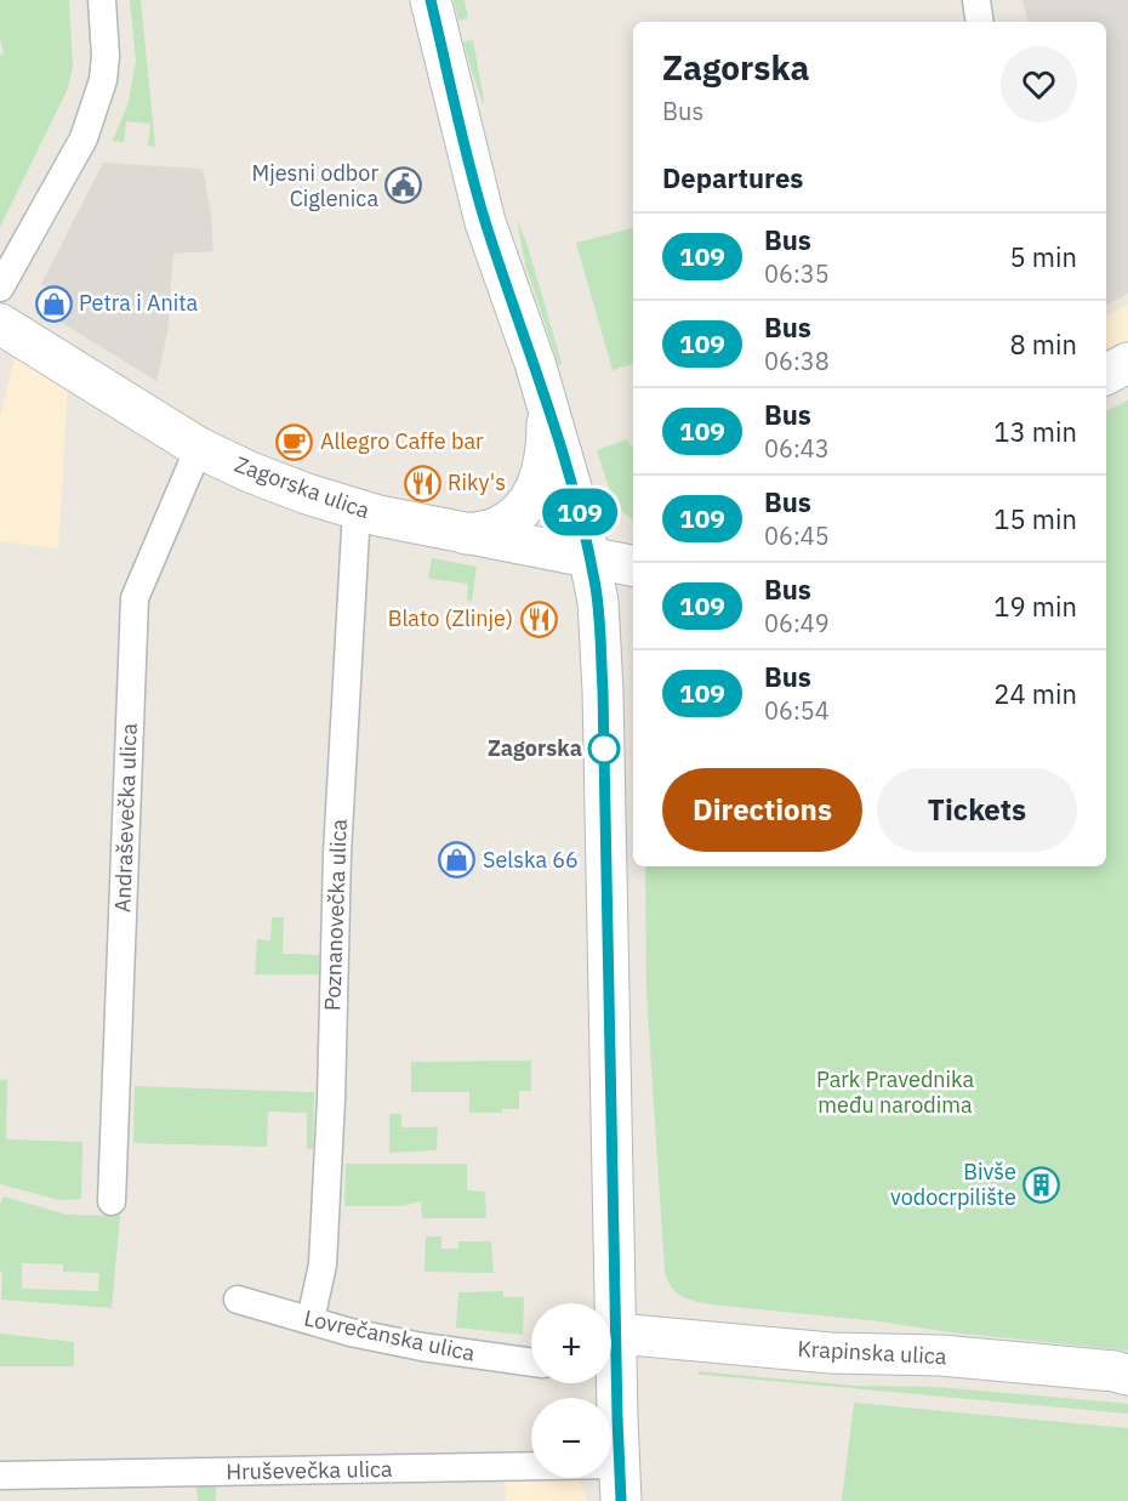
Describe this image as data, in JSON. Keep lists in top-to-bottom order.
{
  "streets": {
    "main road": ["Zagorska ulica", "Krapinska ulica"],
    "street": [
      "Andraševečka ulica",
      "Poznanovečka ulica",
      "Lovrečanska ulica",
      "Hruševečka ulica"
    ]
  },
  "crossings": [
    ["Zagorska ulica", "Andraševečka ulica"],
    ["Zagorska ulica", "Poznanovečka ulica"],
    ["Poznanovečka ulica", "Lovrečanska ulica"]
  ],
  "parks": ["Park Pravednika među narodima"],
  "places": {
    "public building": ["Mjesni odbor Ciglenica"],
    "shop": ["Petra i Anita", "Selska 66"],
    "cafe": ["Allegro Caffe bar"],
    "restaurant": ["Riky's", "Blato (Zlinje)"],
    "other": ["Zagorska"],
    "building": ["Bivše vodocrpilište"]
  },
  "lines": ["bus line 109"],
  "page": {
    "on_map": "109",
    "heading": [
      ["Zagorska", "Bus"],
      "Departures"
    ],
    "list": [
      {
        "mark": "109",
        "name": "Bus",
        "note": "06:35",
        "value": "5 min"
      },
      {
        "mark": "109",
        "name": "Bus",
        "note": "06:38",
        "value": "8 min"
      },
      {
        "mark": "109",
        "name": "Bus",
        "note": "06:43",
        "value": "13 min"
      },
      {
        "mark": "109",
        "name": "Bus",
        "note": "06:45",
        "value": "15 min"
      },
      {
        "mark": "109",
        "name": "Bus",
        "note": "06:49",
        "value": "19 min"
      },
      {
        "mark": "109",
        "name": "Bus",
        "note": "06:54",
        "value": "24 min"
      }
    ],
    "buttons": ["Directions", "Tickets"],
    "map_buttons": ["+", "−"]
  }
}
